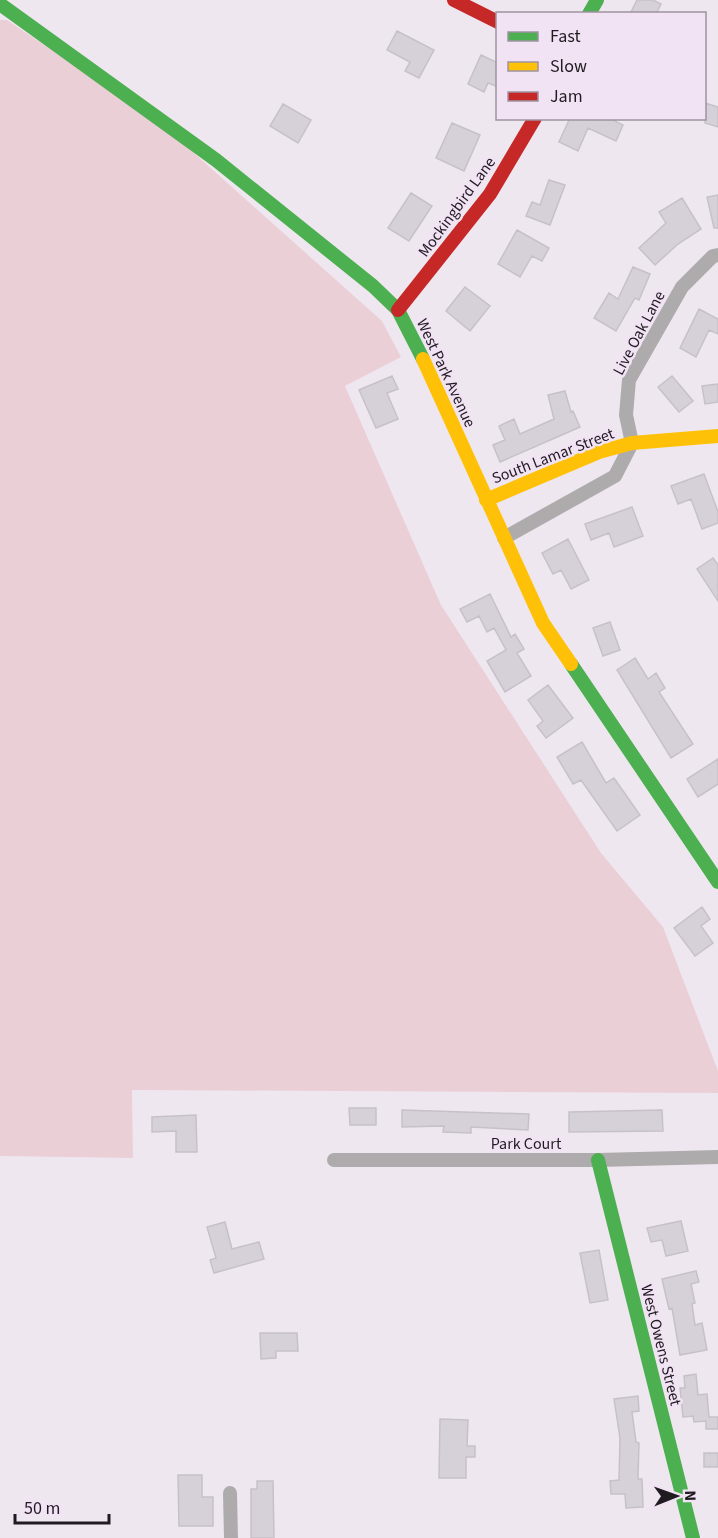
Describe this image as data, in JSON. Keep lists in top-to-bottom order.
{
  "streets": {
    "street": [
      "Mockingbird Lane",
      "Live Oak Lane",
      "West Park Avenue",
      "South Lamar Street",
      "Park Court",
      "West Owens Street"
    ]
  },
  "crossings": [
    ["Mockingbird Lane", "West Park Avenue"],
    ["Live Oak Lane", "South Lamar Street"],
    ["West Park Avenue", "South Lamar Street"],
    ["Park Court", "West Owens Street"]
  ],
  "legend": ["Fast", "Slow", "Jam"],
  "scale_bar": "50 m",
  "north": "right"
}
